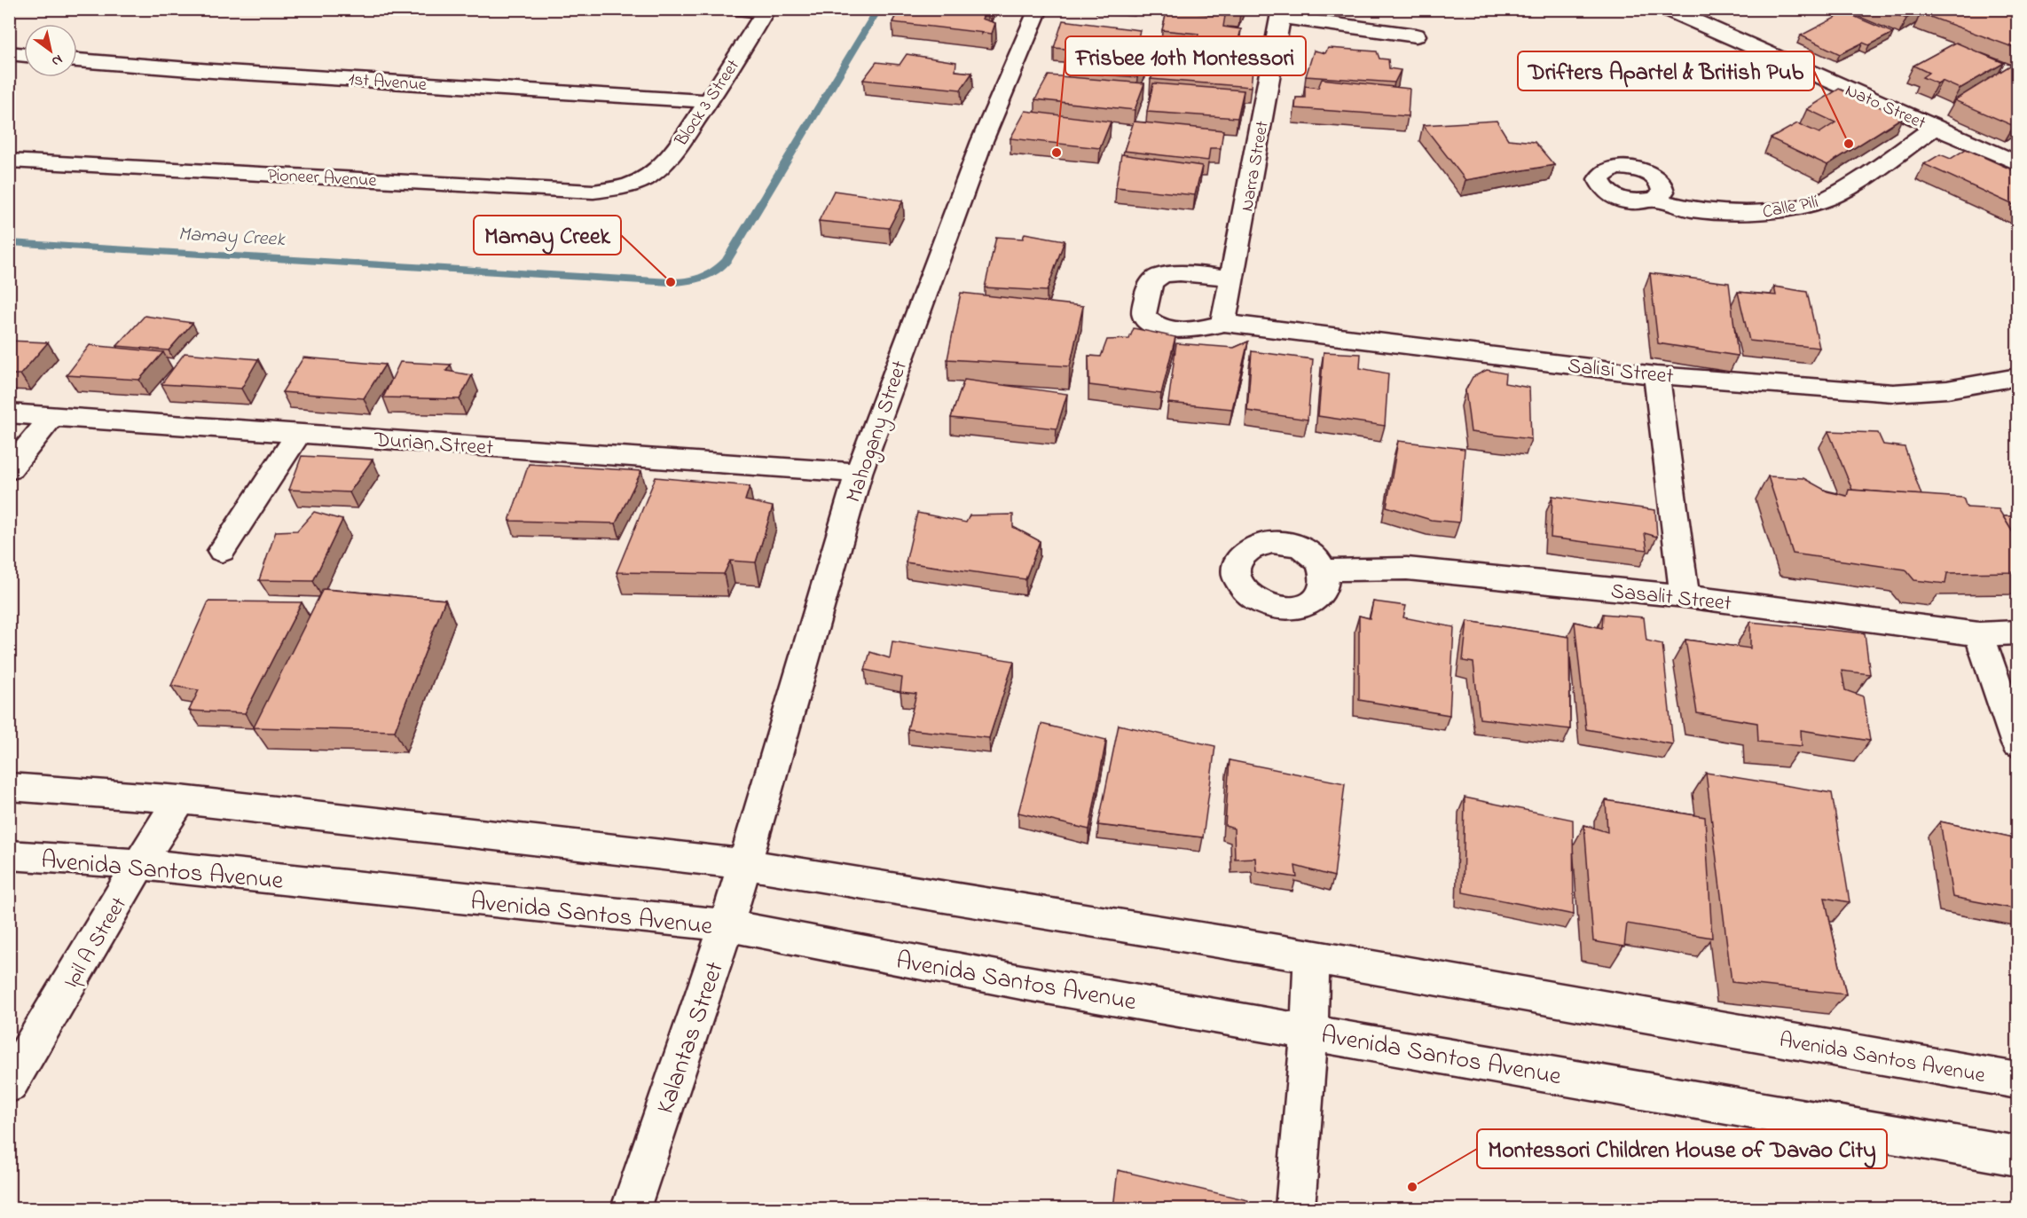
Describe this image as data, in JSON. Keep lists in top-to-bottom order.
{
  "streets": {
    "street": [
      "1st Avenue",
      "Block 3 Street",
      "Nato Street",
      "Narra Street",
      "Pioneer Avenue",
      "Calle Pili",
      "Salisi Street",
      "Mahogany Street",
      "Durian Street",
      "Sasalit Street",
      "Avenida Santos Avenue",
      "Ipil A Street",
      "Kalantas Street"
    ]
  },
  "crossings": [
    ["1st Avenue", "Block 3 Street"],
    ["Block 3 Street", "Pioneer Avenue"],
    ["Nato Street", "Calle Pili"],
    ["Narra Street", "Salisi Street"],
    ["Mahogany Street", "Durian Street"],
    ["Mahogany Street", "Avenida Santos Avenue"],
    ["Mahogany Street", "Kalantas Street"],
    ["Avenida Santos Avenue", "Ipil A Street"],
    ["Avenida Santos Avenue", "Kalantas Street"]
  ],
  "water": ["Mamay Creek"],
  "places": [
    "Drifters Apartel & British Pub",
    "Frisbee 10th Montessori",
    "Mamay Creek",
    "Montessori Children House of Davao City"
  ],
  "north": "bottom right"
}
